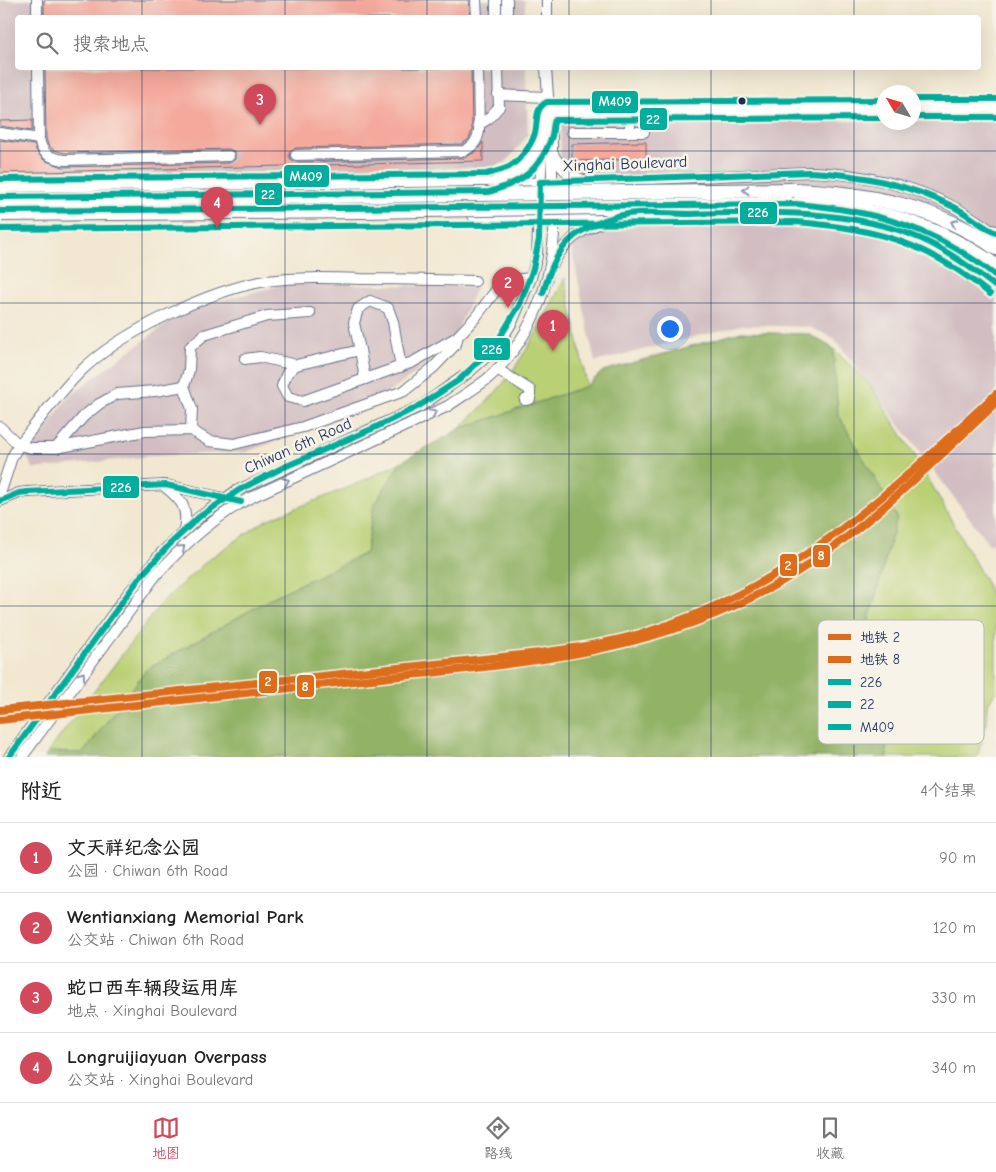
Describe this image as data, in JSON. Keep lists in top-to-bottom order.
{
  "streets": {
    "street": ["Xinghai Boulevard", "Chiwan 6th Road"]
  },
  "crossings": [
    ["Xinghai Boulevard", "Chiwan 6th Road"]
  ],
  "lines": [
    "transit line M409",
    "transit line 22",
    "transit line 226",
    "metro line 2",
    "metro line 8"
  ],
  "legend": [
    "地铁 2",
    "地铁 8",
    "226",
    "22",
    "M409"
  ],
  "north": "top left",
  "page": {
    "search": "搜索地点",
    "pins": [
      "3",
      "4",
      "2",
      "1"
    ],
    "heading": ["附近", "4个结果"],
    "list": [
      {
        "mark": "1",
        "name": "文天祥纪念公园",
        "note": "公园 · Chiwan 6th Road",
        "value": "90 m"
      },
      {
        "mark": "2",
        "name": "Wentianxiang Memorial Park",
        "note": "公交站 · Chiwan 6th Road",
        "value": "120 m"
      },
      {
        "mark": "3",
        "name": "蛇口西车辆段运用库",
        "note": "地点 · Xinghai Boulevard",
        "value": "330 m"
      },
      {
        "mark": "4",
        "name": "Longruijiayuan Overpass",
        "note": "公交站 · Xinghai Boulevard",
        "value": "340 m"
      }
    ],
    "nav": ["地图", "路线", "收藏"]
  }
}
